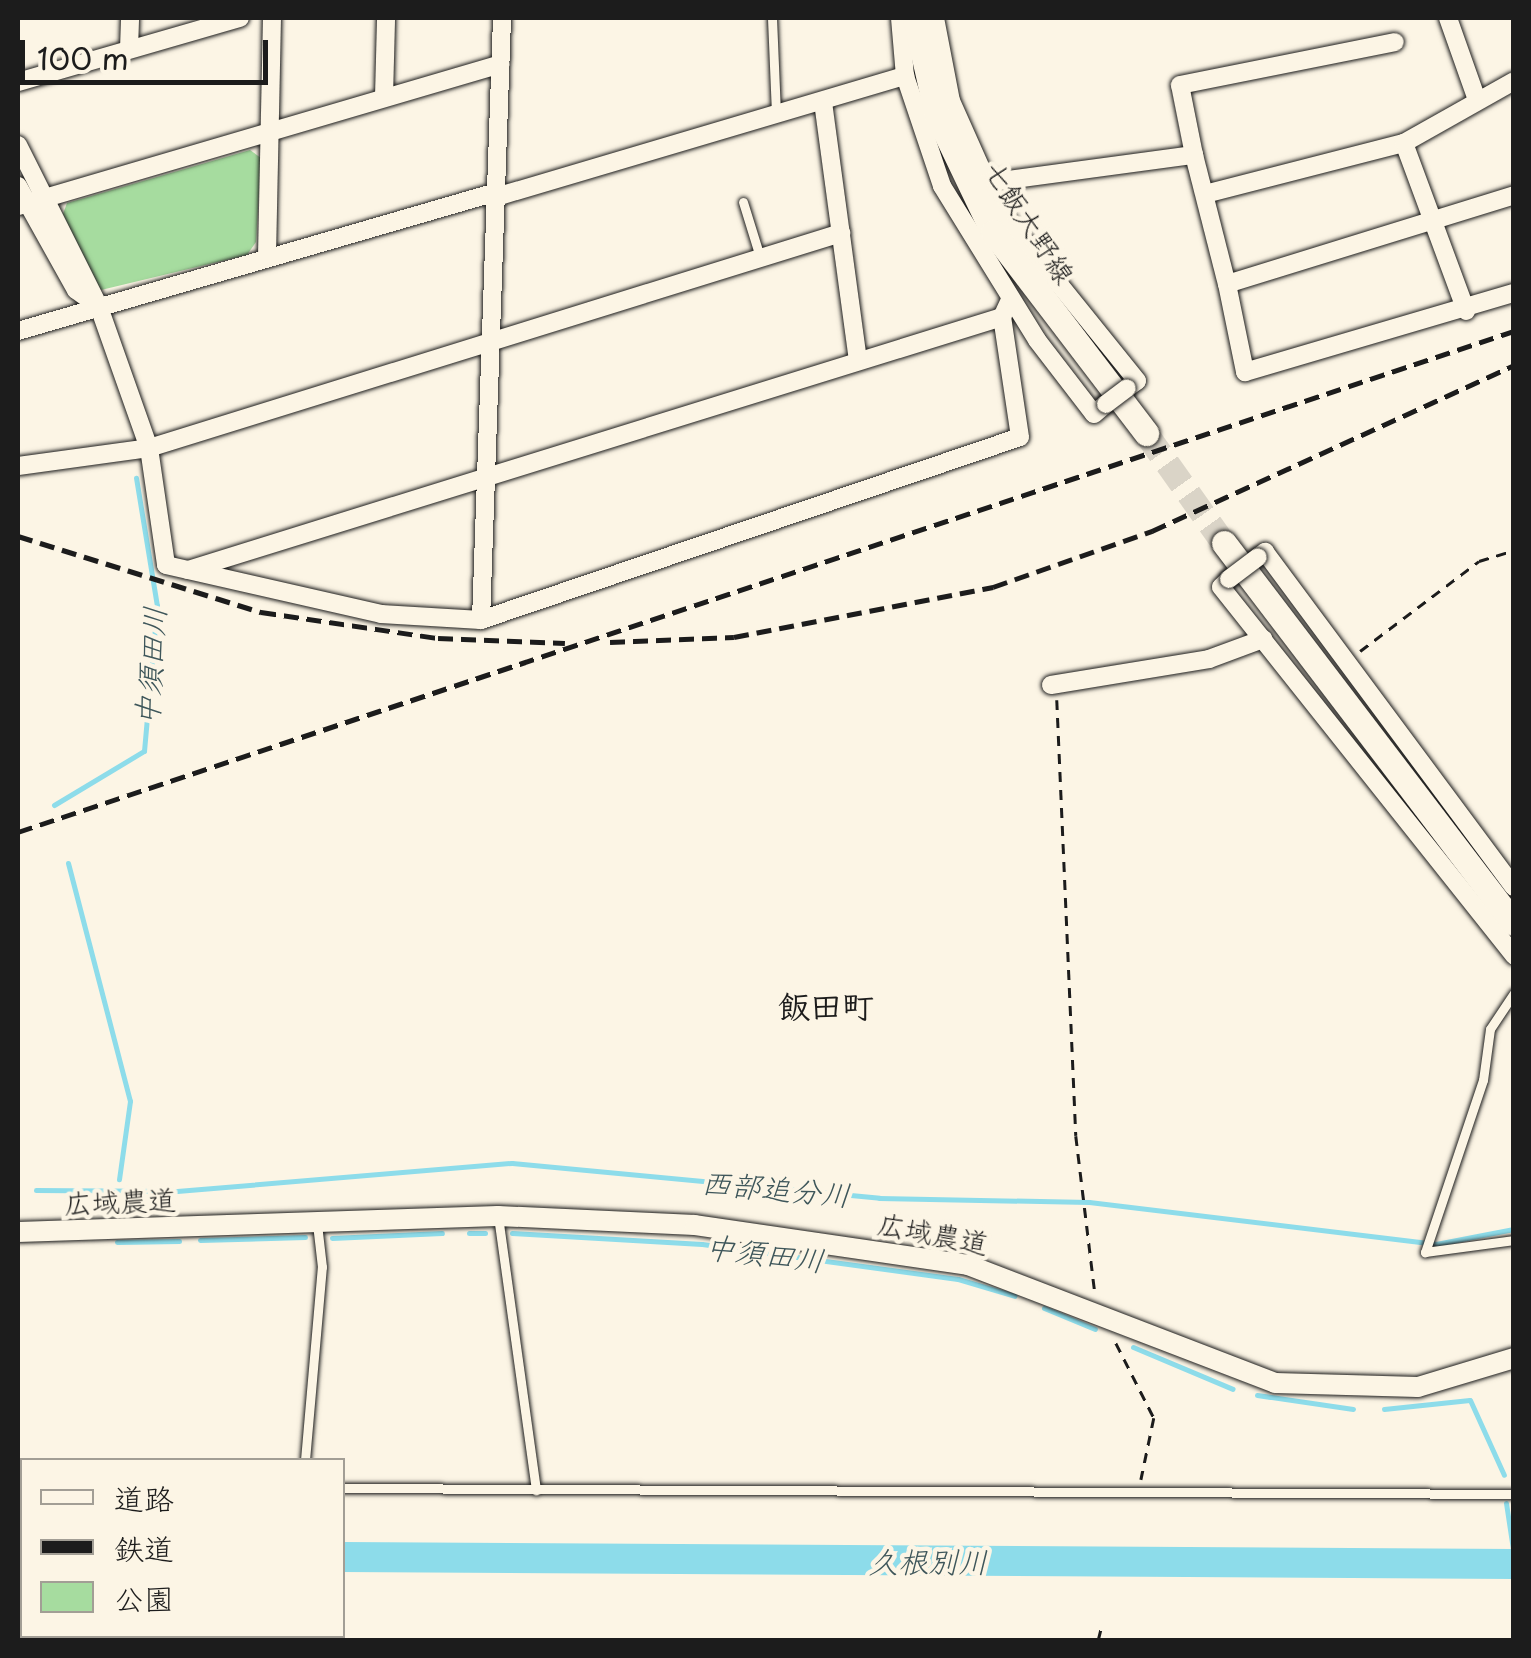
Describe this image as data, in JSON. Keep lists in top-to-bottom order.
{
  "streets": {
    "main road": ["七飯大野線"],
    "street": ["広域農道"]
  },
  "districts": ["飯田町"],
  "water": ["中須田川", "西部追分川", "久根別川"],
  "legend": ["道路", "鉄道", "公園"],
  "scale_bar": "100 m"
}
